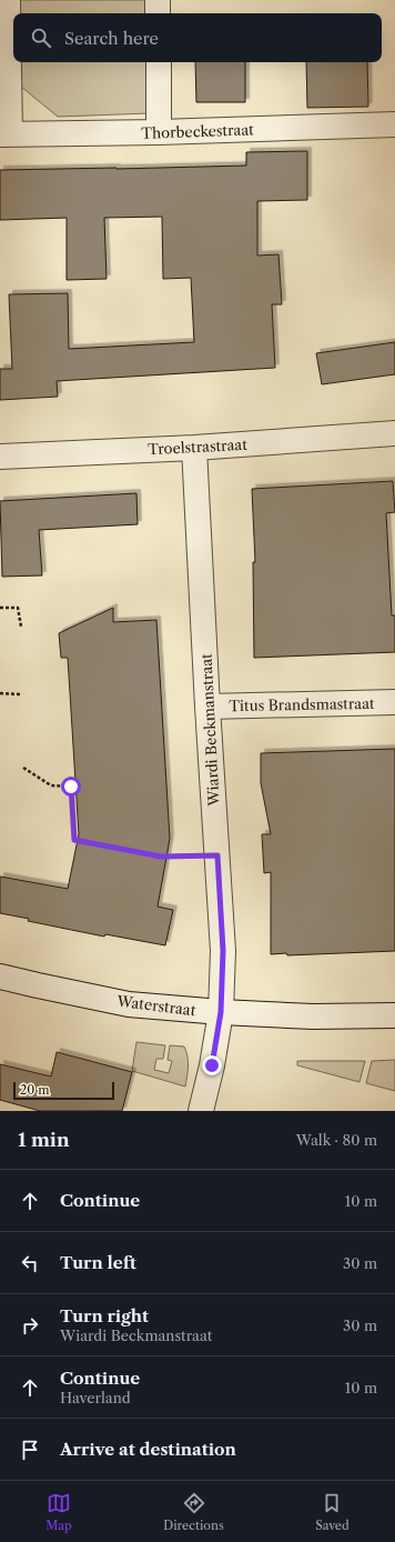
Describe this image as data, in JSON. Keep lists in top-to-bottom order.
{
  "streets": {
    "street": [
      "Thorbeckestraat",
      "Troelstrastraat",
      "Titus Brandsmastraat",
      "Wiardi Beckmanstraat",
      "Waterstraat"
    ]
  },
  "crossings": [
    ["Troelstrastraat", "Wiardi Beckmanstraat"],
    ["Titus Brandsmastraat", "Wiardi Beckmanstraat"],
    ["Wiardi Beckmanstraat", "Waterstraat"]
  ],
  "scale_bar": "20 m",
  "page": {
    "search": "Search here",
    "scale": "20 m",
    "heading": ["1 min", "Walk · 80 m"],
    "list": [
      ["Continue", "10 m"],
      ["Turn left", "30 m"],
      ["Turn right", "Wiardi Beckmanstraat", "30 m"],
      ["Continue", "Haverland", "10 m"],
      "Arrive at destination"
    ],
    "nav": ["Map", "Directions", "Saved"]
  }
}
